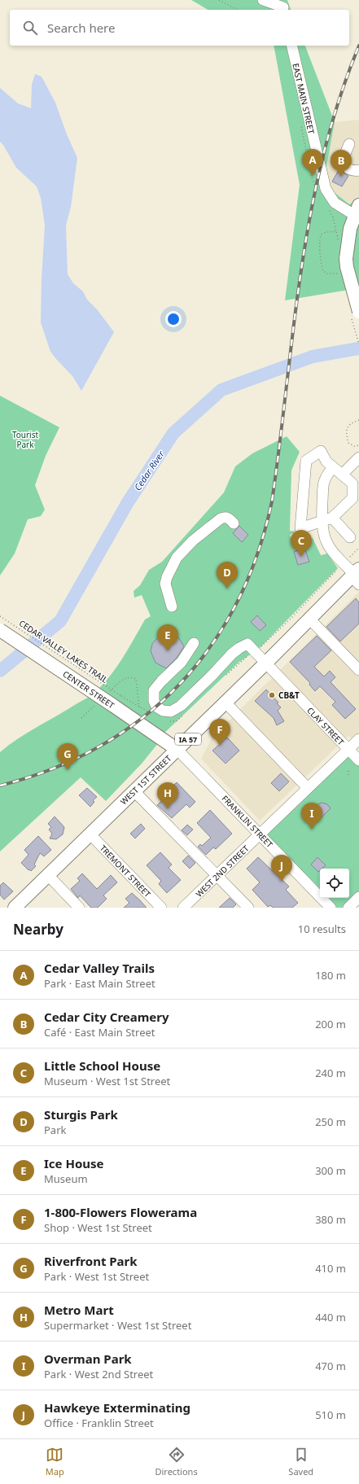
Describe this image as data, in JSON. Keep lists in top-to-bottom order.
{
  "streets": {
    "main road": [
      "EAST MAIN STREET",
      "CENTER STREET",
      "IA 57",
      "WEST 1ST STREET"
    ],
    "street": [
      "CLAY STREET",
      "FRANKLIN STREET",
      "TREMONT STREET",
      "WEST 2ND STREET"
    ],
    "path": ["CEDAR VALLEY LAKES TRAIL"]
  },
  "crossings": [
    ["CEDAR VALLEY LAKES TRAIL", "CENTER STREET"],
    ["CENTER STREET", "WEST 1ST STREET"],
    ["CENTER STREET", "FRANKLIN STREET"],
    ["CLAY STREET", "WEST 1ST STREET"],
    ["CLAY STREET", "WEST 2ND STREET"],
    ["WEST 1ST STREET", "FRANKLIN STREET"],
    ["WEST 1ST STREET", "TREMONT STREET"],
    ["FRANKLIN STREET", "WEST 2ND STREET"]
  ],
  "water": ["Cedar River"],
  "parks": ["Tourist Park"],
  "places": ["CB&T"],
  "page": {
    "search": "Search here",
    "pins": [
      "A",
      "B",
      "C",
      "D",
      "E",
      "F",
      "G",
      "H",
      "I",
      "J"
    ],
    "heading": ["Nearby", "10 results"],
    "list": [
      {
        "mark": "A",
        "name": "Cedar Valley Trails",
        "note": "Park · East Main Street",
        "value": "180 m"
      },
      {
        "mark": "B",
        "name": "Cedar City Creamery",
        "note": "Café · East Main Street",
        "value": "200 m"
      },
      {
        "mark": "C",
        "name": "Little School House",
        "note": "Museum · West 1st Street",
        "value": "240 m"
      },
      {
        "mark": "D",
        "name": "Sturgis Park",
        "note": "Park",
        "value": "250 m"
      },
      {
        "mark": "E",
        "name": "Ice House",
        "note": "Museum",
        "value": "300 m"
      },
      {
        "mark": "F",
        "name": "1-800-Flowers Flowerama",
        "note": "Shop · West 1st Street",
        "value": "380 m"
      },
      {
        "mark": "G",
        "name": "Riverfront Park",
        "note": "Park · West 1st Street",
        "value": "410 m"
      },
      {
        "mark": "H",
        "name": "Metro Mart",
        "note": "Supermarket · West 1st Street",
        "value": "440 m"
      },
      {
        "mark": "I",
        "name": "Overman Park",
        "note": "Park · West 2nd Street",
        "value": "470 m"
      },
      {
        "mark": "J",
        "name": "Hawkeye Exterminating",
        "note": "Office · Franklin Street",
        "value": "510 m"
      }
    ],
    "nav": ["Map", "Directions", "Saved"]
  }
}
